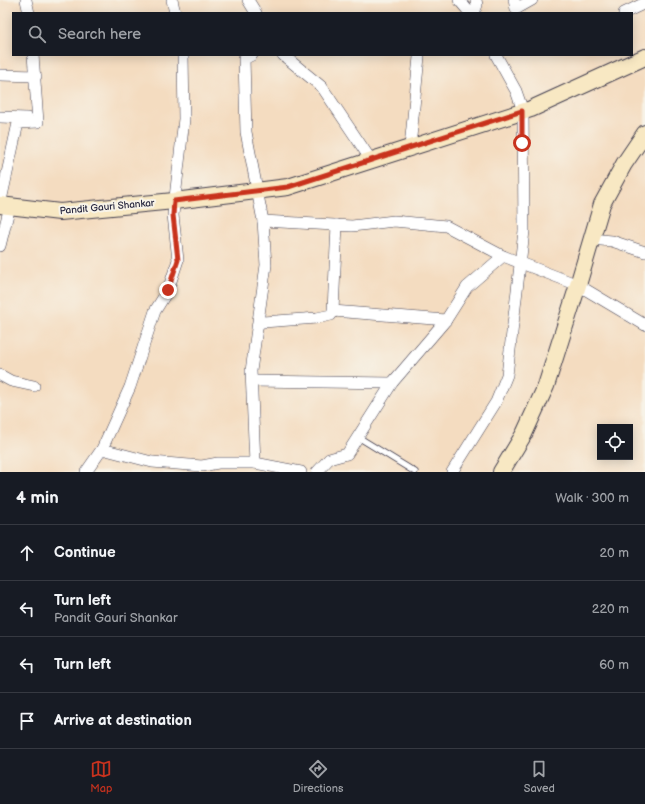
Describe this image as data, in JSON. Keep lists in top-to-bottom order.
{
  "streets": {
    "street": ["Pandit Gauri Shankar"]
  },
  "page": {
    "search": "Search here",
    "heading": ["4 min", "Walk · 300 m"],
    "list": [
      ["Continue", "20 m"],
      ["Turn left", "Pandit Gauri Shankar", "220 m"],
      ["Turn left", "60 m"],
      "Arrive at destination"
    ],
    "nav": ["Map", "Directions", "Saved"]
  }
}
